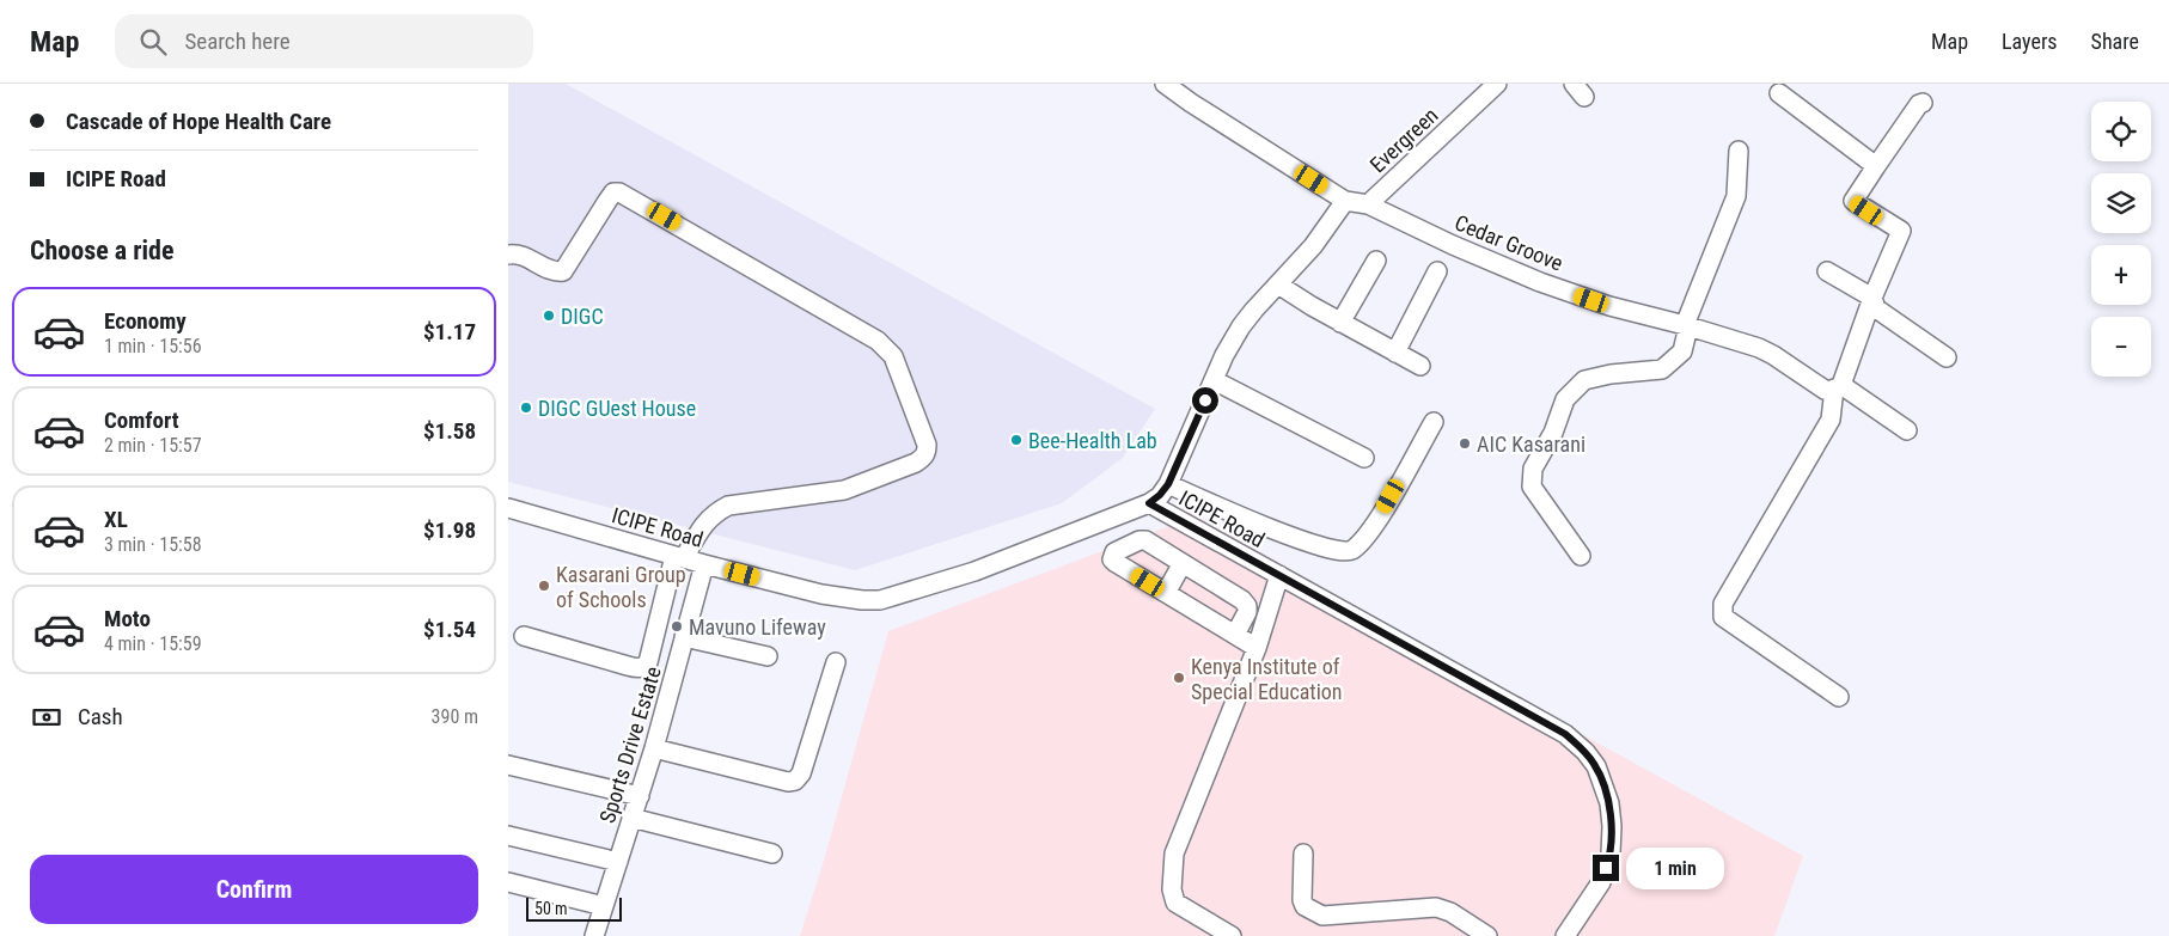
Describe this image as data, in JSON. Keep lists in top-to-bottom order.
{
  "streets": {
    "street": [
      "Evergreen",
      "Cedar Groove",
      "ICIPE Road",
      "Sports Drive Estate"
    ]
  },
  "crossings": [
    ["Evergreen", "Cedar Groove"],
    ["ICIPE Road", "Sports Drive Estate"]
  ],
  "places": [
    "DIGC",
    "DIGC GUest House",
    "Bee-Health Lab",
    "AIC Kasarani",
    "Kasarani Group of Schools",
    "Mavuno Lifeway",
    "Kenya Institute of Special Education"
  ],
  "scale_bar": "50 m",
  "page": {
    "header": "Map",
    "search": "Search here",
    "nav": ["Map", "Layers", "Share"],
    "banner": ["Cascade of Hope Health Care", "ICIPE Road"],
    "map_buttons": ["+", "−"],
    "heading": "Choose a ride",
    "list": [
      {
        "name": "Economy",
        "note": "1 min · 15:56",
        "value": "$1.17"
      },
      {
        "name": "Comfort",
        "note": "2 min · 15:57",
        "value": "$1.58"
      },
      {
        "name": "XL",
        "note": "3 min · 15:58",
        "value": "$1.98"
      },
      {
        "name": "Moto",
        "note": "4 min · 15:59",
        "value": "$1.54"
      }
    ],
    "pay": ["Cash", "390 m"],
    "buttons": "Confirm",
    "bubble": "1 min",
    "scale": "50 m"
  }
}
